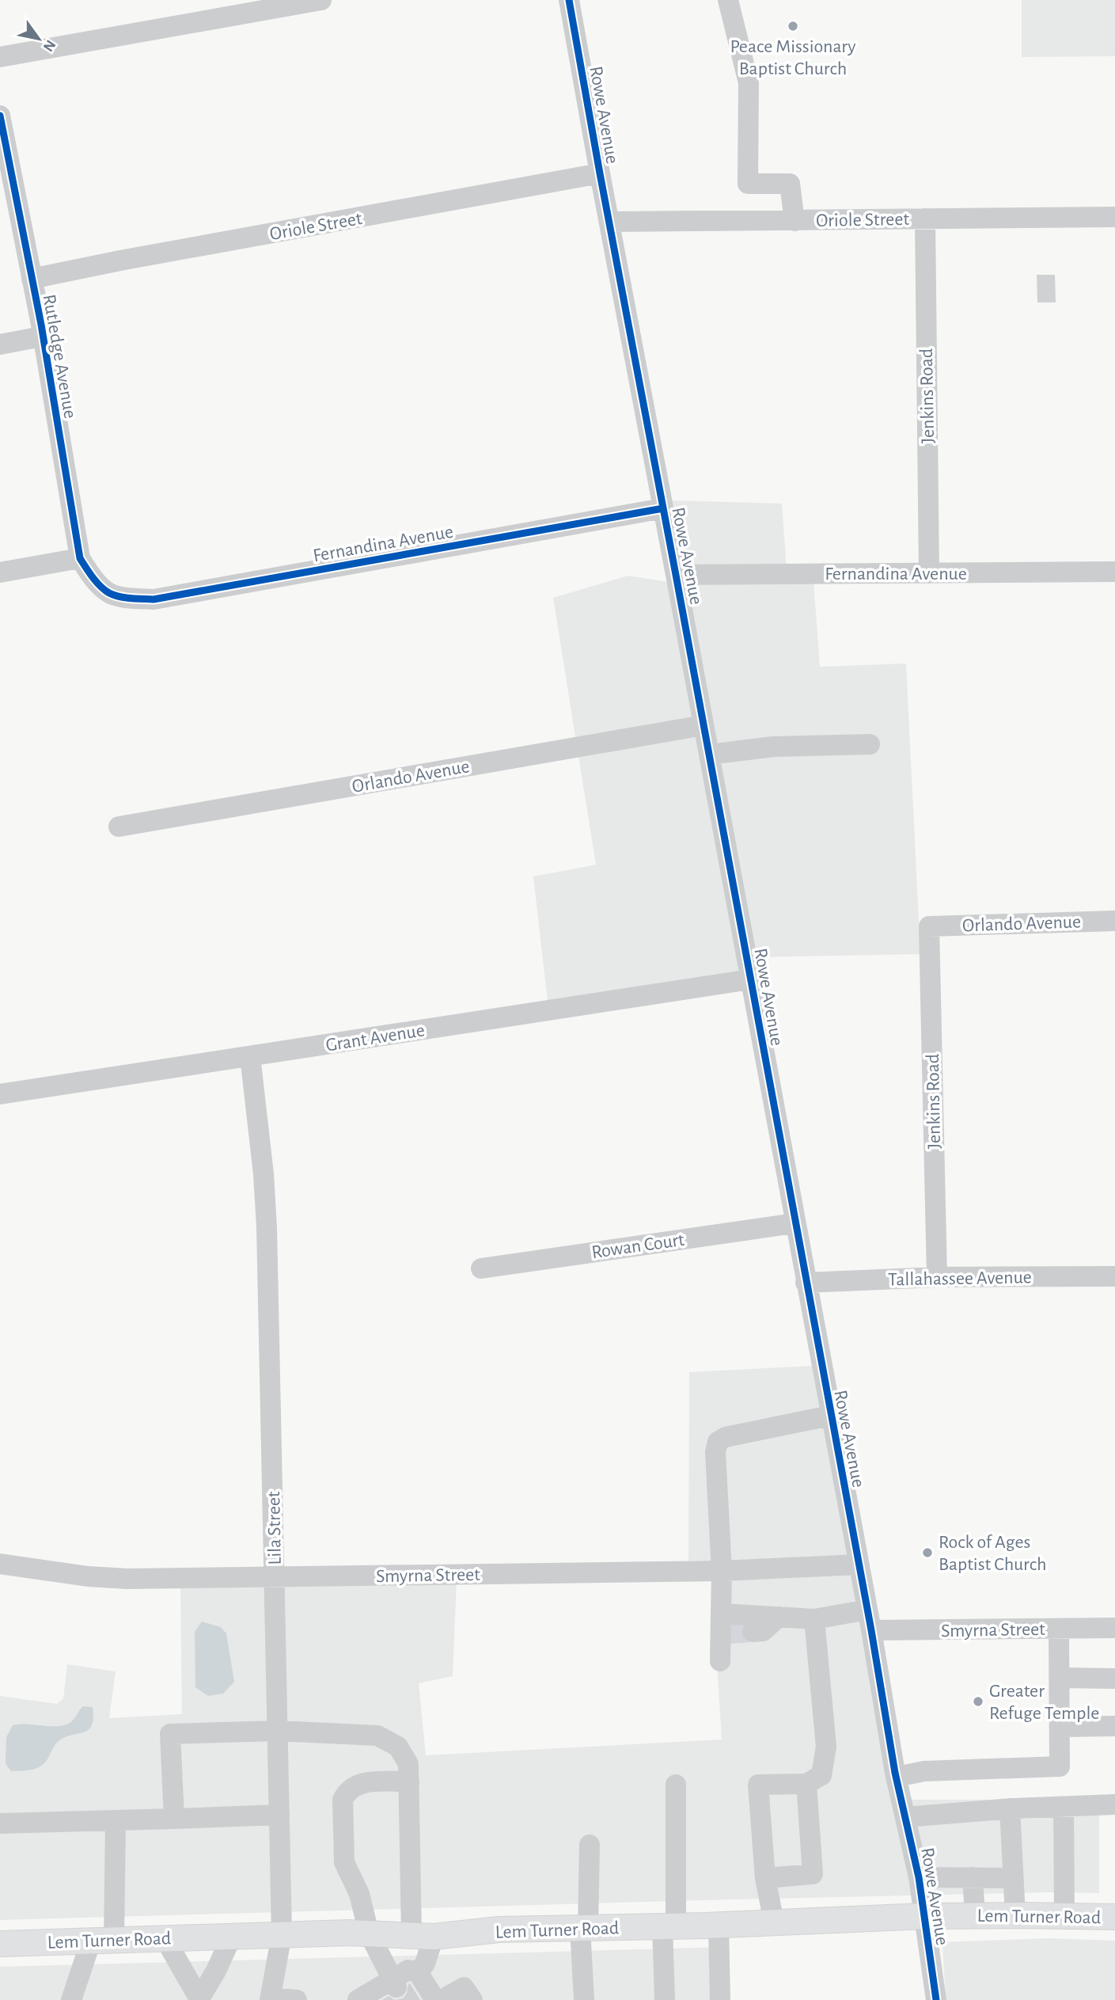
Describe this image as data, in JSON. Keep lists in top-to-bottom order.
{
  "streets": {
    "main road": ["Lem Turner Road"],
    "street": [
      "Rowe Avenue",
      "Oriole Street",
      "Rutledge Avenue",
      "Jenkins Road",
      "Fernandina Avenue",
      "Orlando Avenue",
      "Grant Avenue",
      "Rowan Court",
      "Tallahassee Avenue",
      "Lila Street",
      "Smyrna Street"
    ]
  },
  "crossings": [
    ["Rowe Avenue", "Oriole Street"],
    ["Rowe Avenue", "Fernandina Avenue"],
    ["Rowe Avenue", "Orlando Avenue"],
    ["Rowe Avenue", "Grant Avenue"],
    ["Rowe Avenue", "Rowan Court"],
    ["Rowe Avenue", "Tallahassee Avenue"],
    ["Rowe Avenue", "Smyrna Street"],
    ["Rowe Avenue", "Lem Turner Road"],
    ["Oriole Street", "Rutledge Avenue"],
    ["Oriole Street", "Jenkins Road"],
    ["Rutledge Avenue", "Fernandina Avenue"],
    ["Jenkins Road", "Fernandina Avenue"],
    ["Jenkins Road", "Orlando Avenue"],
    ["Jenkins Road", "Tallahassee Avenue"],
    ["Grant Avenue", "Lila Street"],
    ["Lila Street", "Smyrna Street"],
    ["Lila Street", "Lem Turner Road"]
  ],
  "places": ["Peace Missionary Baptist Church", "Rock of Ages Baptist Church", "Greater Refuge Temple"],
  "north": "bottom right"
}
